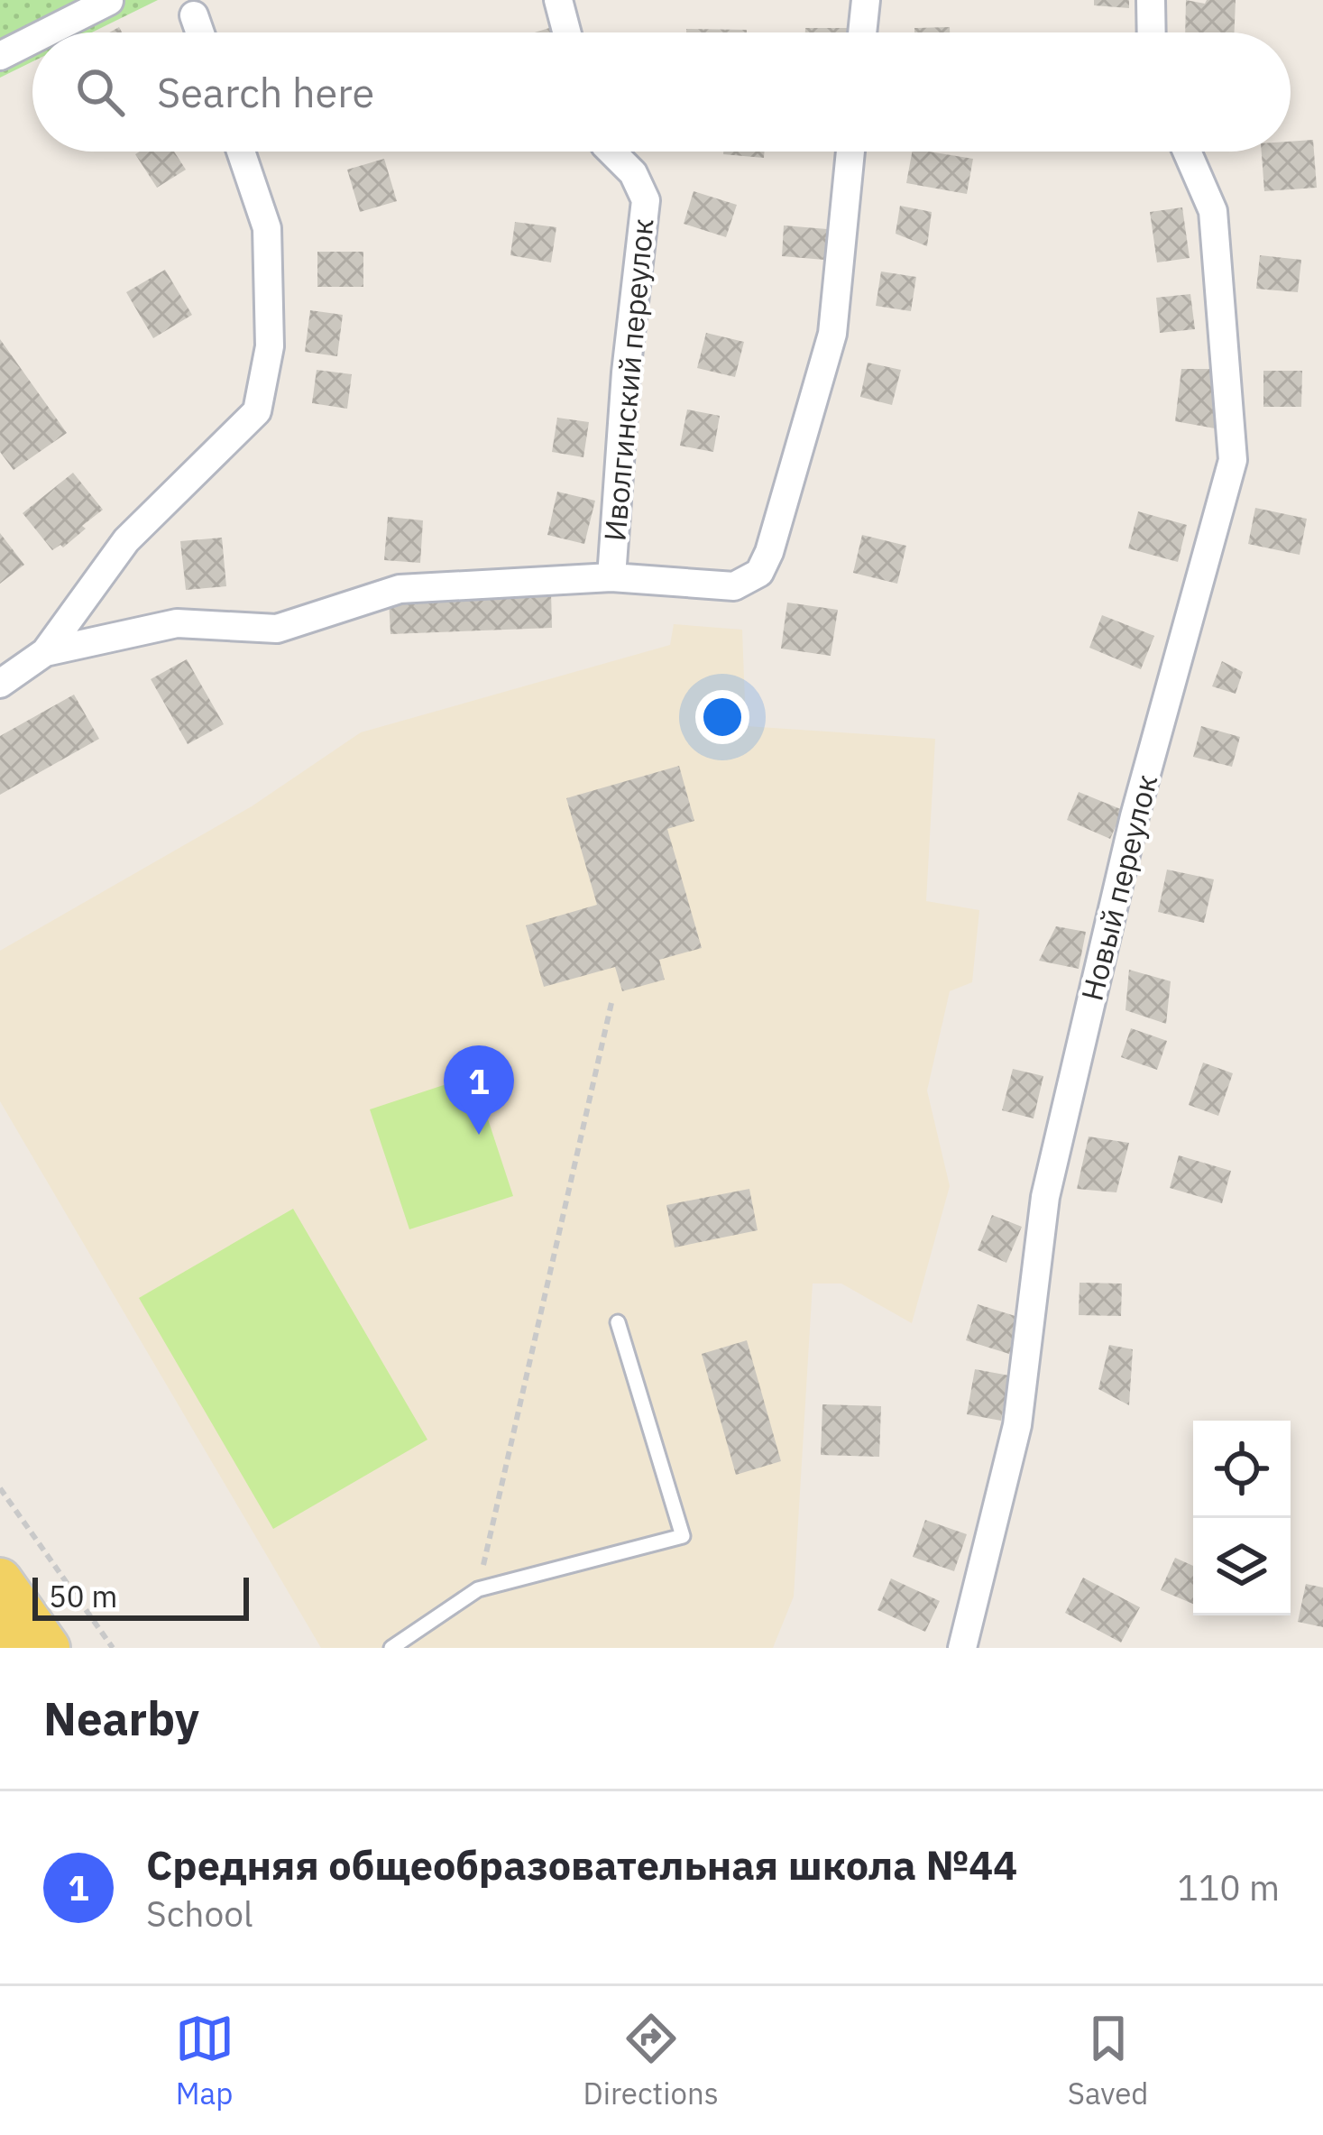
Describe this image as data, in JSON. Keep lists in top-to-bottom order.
{
  "streets": {
    "street": ["Иволгинский переулок", "Новый переулок"]
  },
  "scale_bar": "50 m",
  "page": {
    "search": "Search here",
    "pins": "1",
    "scale": "50 m",
    "heading": "Nearby",
    "list": [
      {
        "mark": "1",
        "name": "Средняя общеобразовательная школа №44",
        "note": "School",
        "value": "110 m"
      }
    ],
    "nav": ["Map", "Directions", "Saved"]
  }
}
